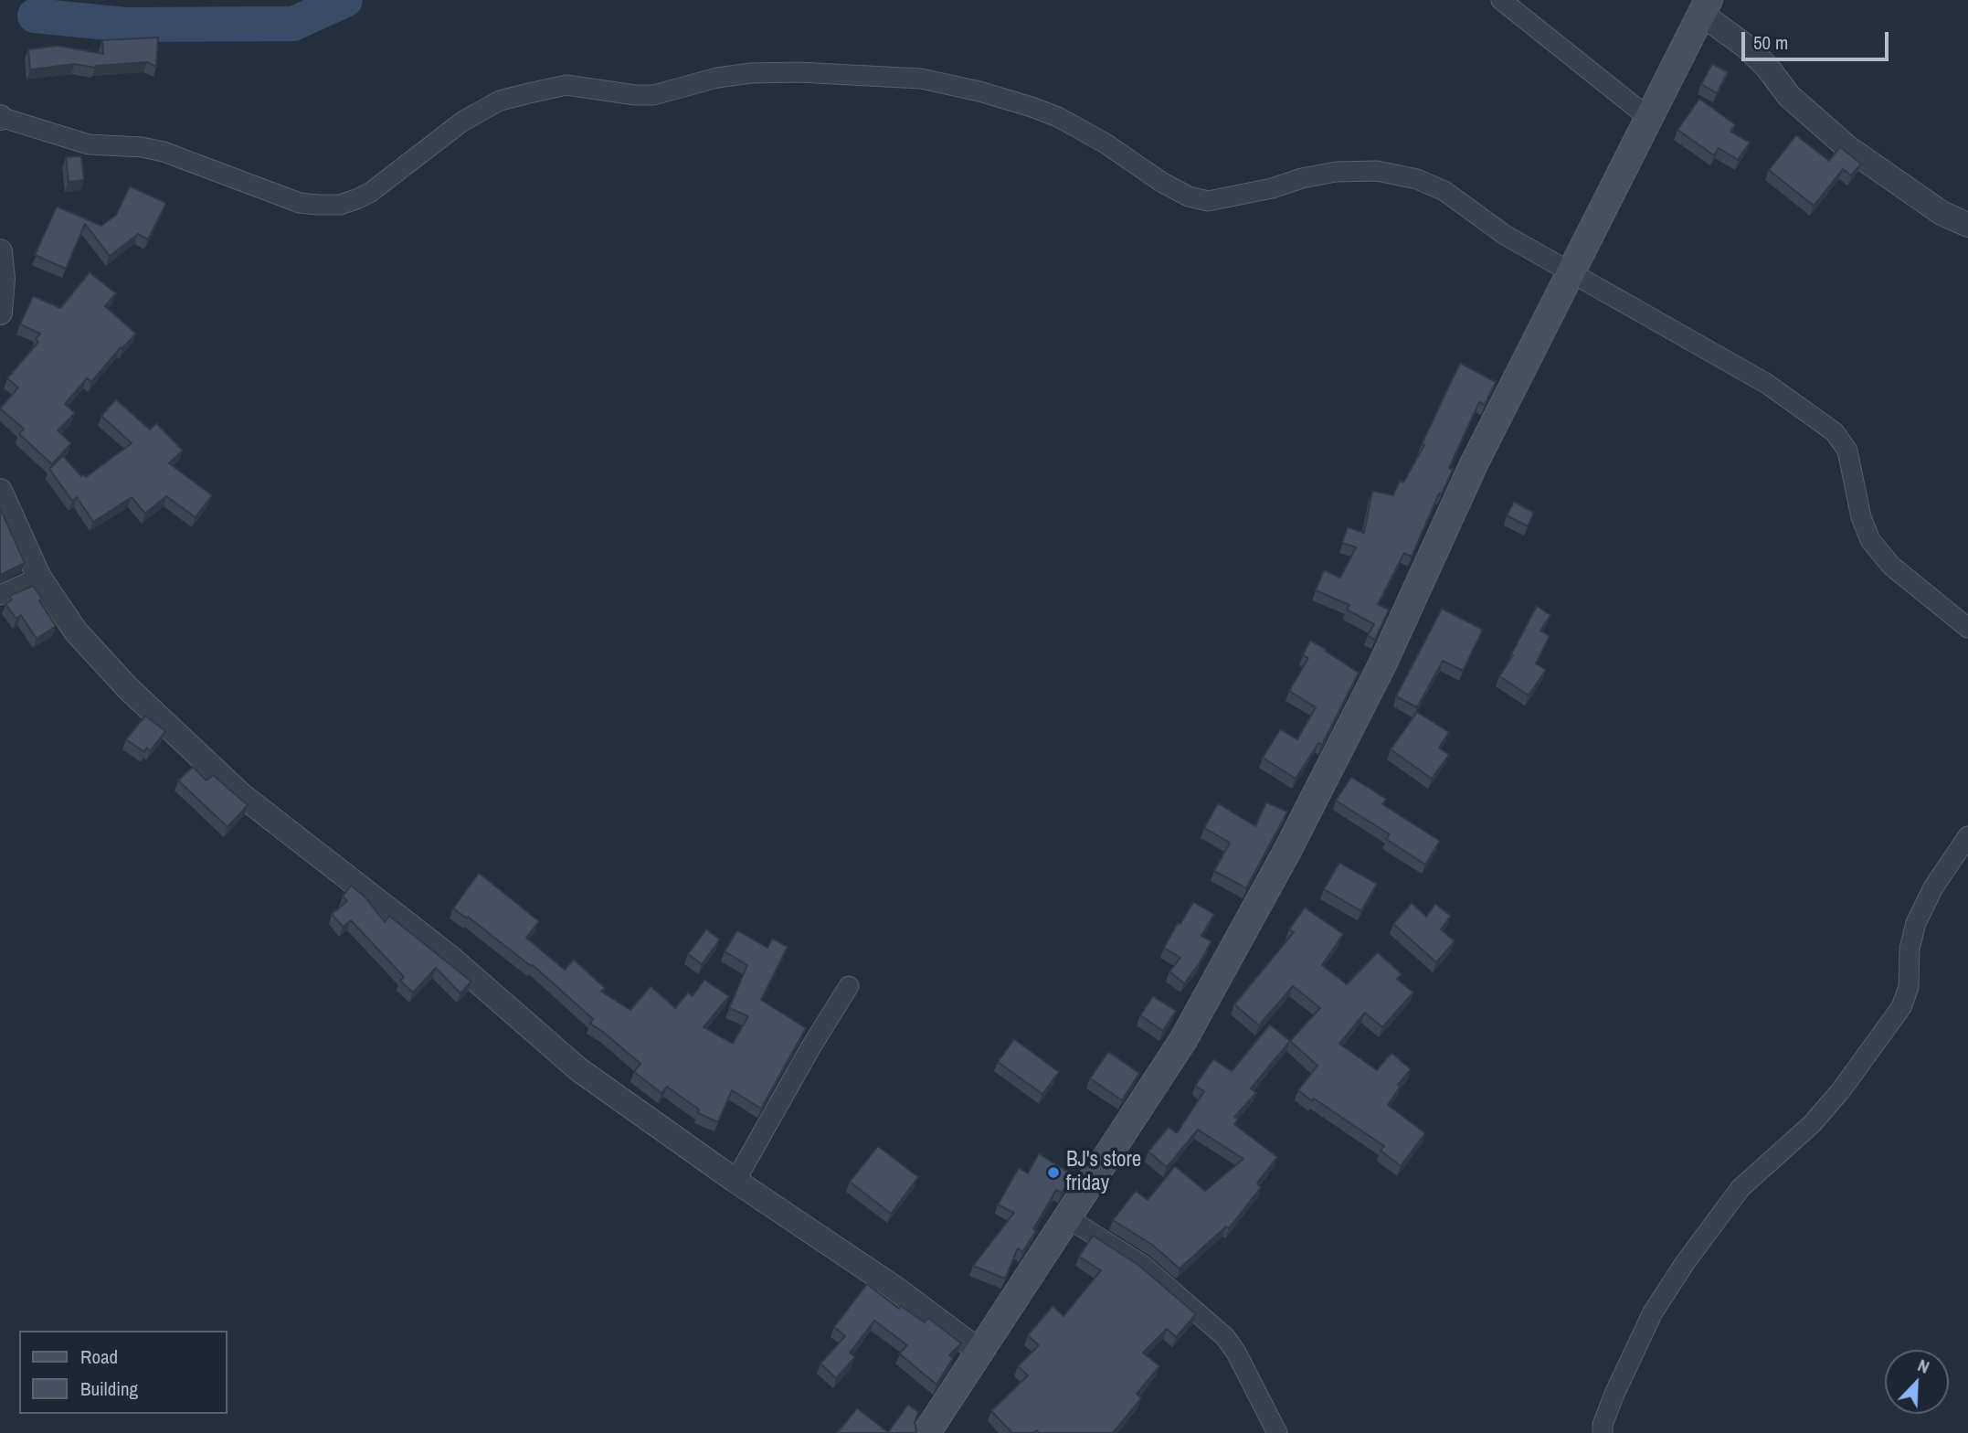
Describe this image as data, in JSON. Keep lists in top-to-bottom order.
{
  "places": ["BJ's store friday"],
  "legend": ["Road", "Building"],
  "scale_bar": "50 m",
  "north": "top right"
}
